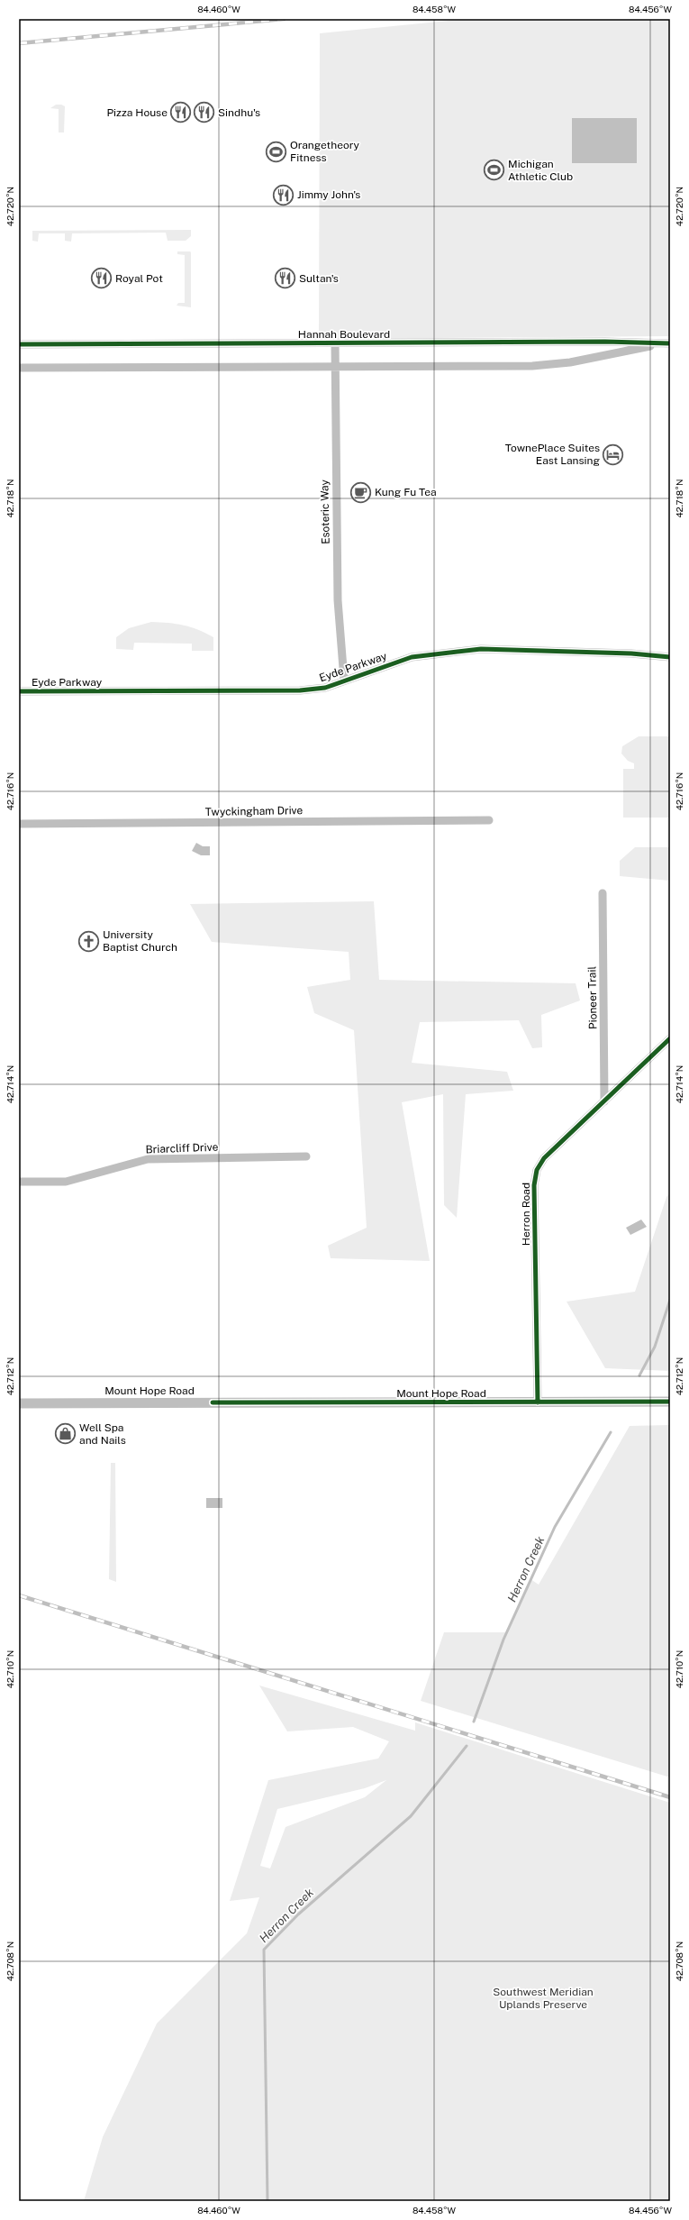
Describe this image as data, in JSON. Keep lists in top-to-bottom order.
{
  "streets": {
    "street": [
      "Hannah Boulevard",
      "Esoteric Way",
      "Eyde Parkway",
      "Twyckingham Drive",
      "Pioneer Trail",
      "Briarcliff Drive",
      "Herron Road",
      "Mount Hope Road"
    ]
  },
  "crossings": [
    ["Hannah Boulevard", "Esoteric Way"],
    ["Esoteric Way", "Eyde Parkway"],
    ["Pioneer Trail", "Herron Road"],
    ["Herron Road", "Mount Hope Road"]
  ],
  "water": ["Herron Creek"],
  "parks": ["Southwest Meridian Uplands Preserve"],
  "places": {
    "restaurant": [
      "Pizza House",
      "Sindhu's",
      "Jimmy John's",
      "Royal Pot",
      "Sultan's"
    ],
    "sports": ["Orangetheory Fitness", "Michigan Athletic Club"],
    "hotel": ["TownePlace Suites East Lansing"],
    "cafe": ["Kung Fu Tea"],
    "church": ["University Baptist Church"],
    "shop": ["Well Spa and Nails"]
  },
  "coordinates": [
    "84.460°W",
    "84.458°W",
    "84.456°W",
    "42.720°N",
    "42.718°N",
    "42.716°N",
    "42.714°N",
    "42.712°N",
    "42.710°N",
    "42.708°N"
  ]
}
